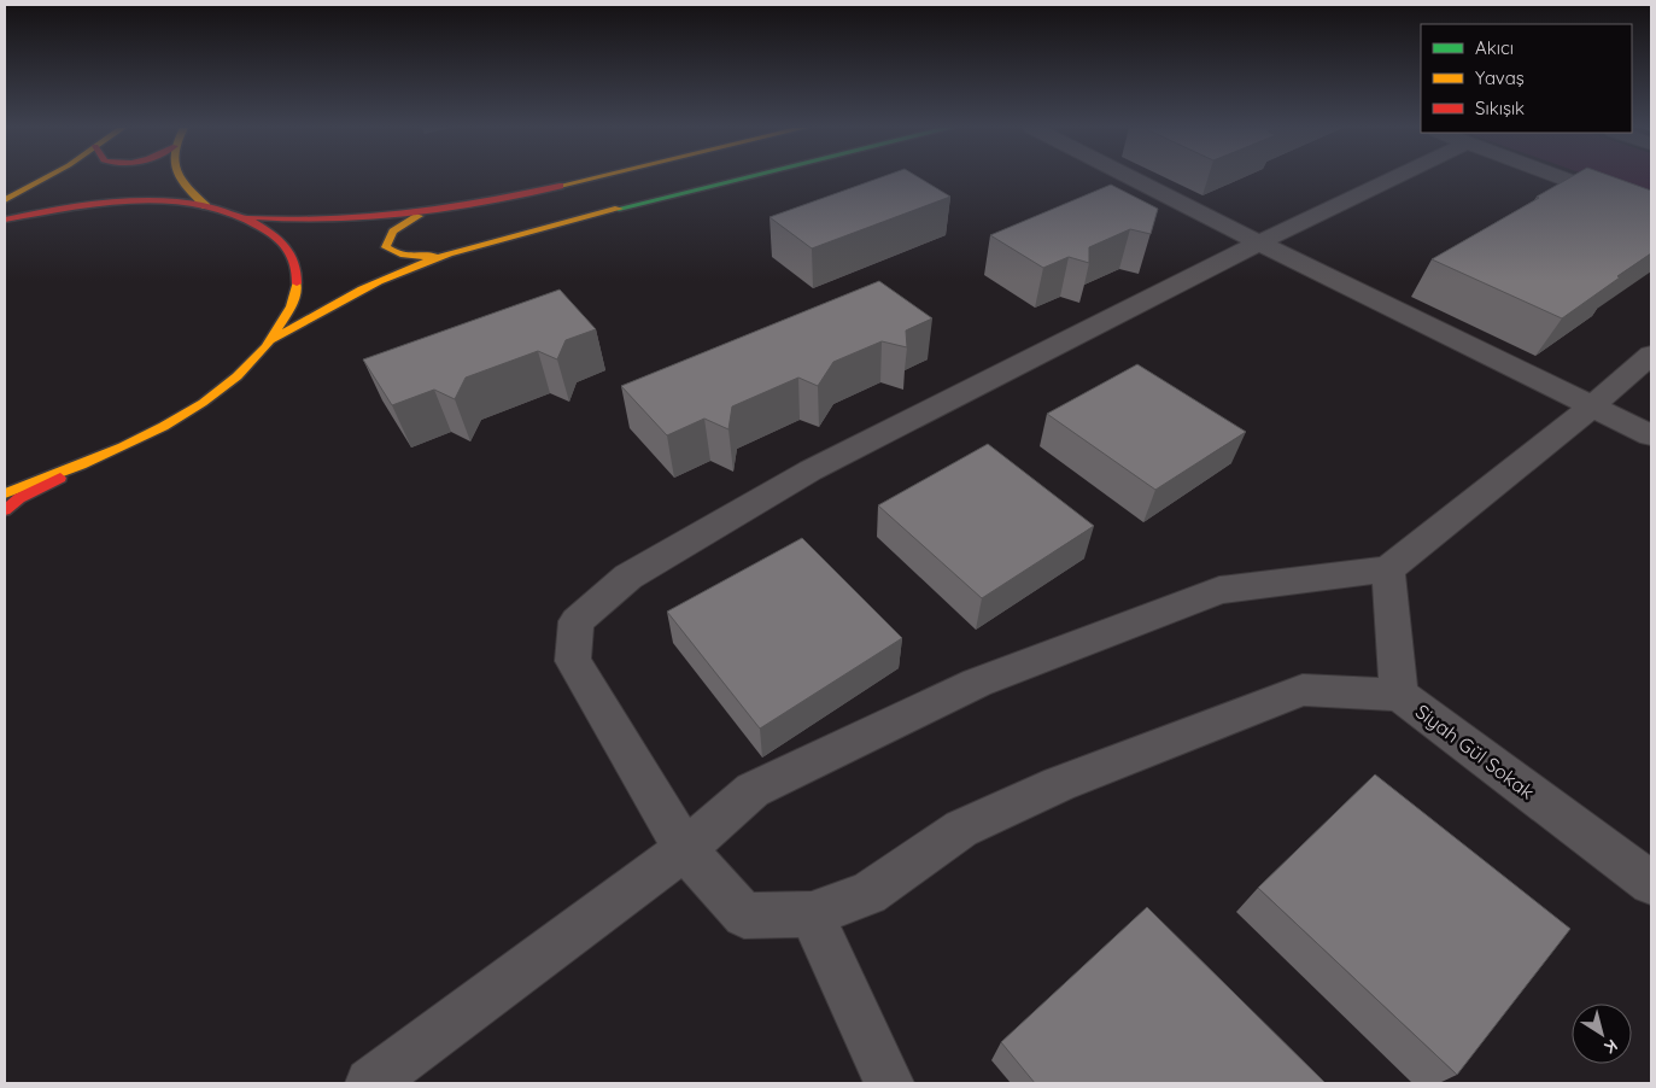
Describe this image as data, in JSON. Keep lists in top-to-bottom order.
{
  "streets": {
    "street": ["Siyah Gül Sokak"]
  },
  "legend": ["Akıcı", "Yavaş", "Sıkışık"],
  "north": "bottom right"
}
